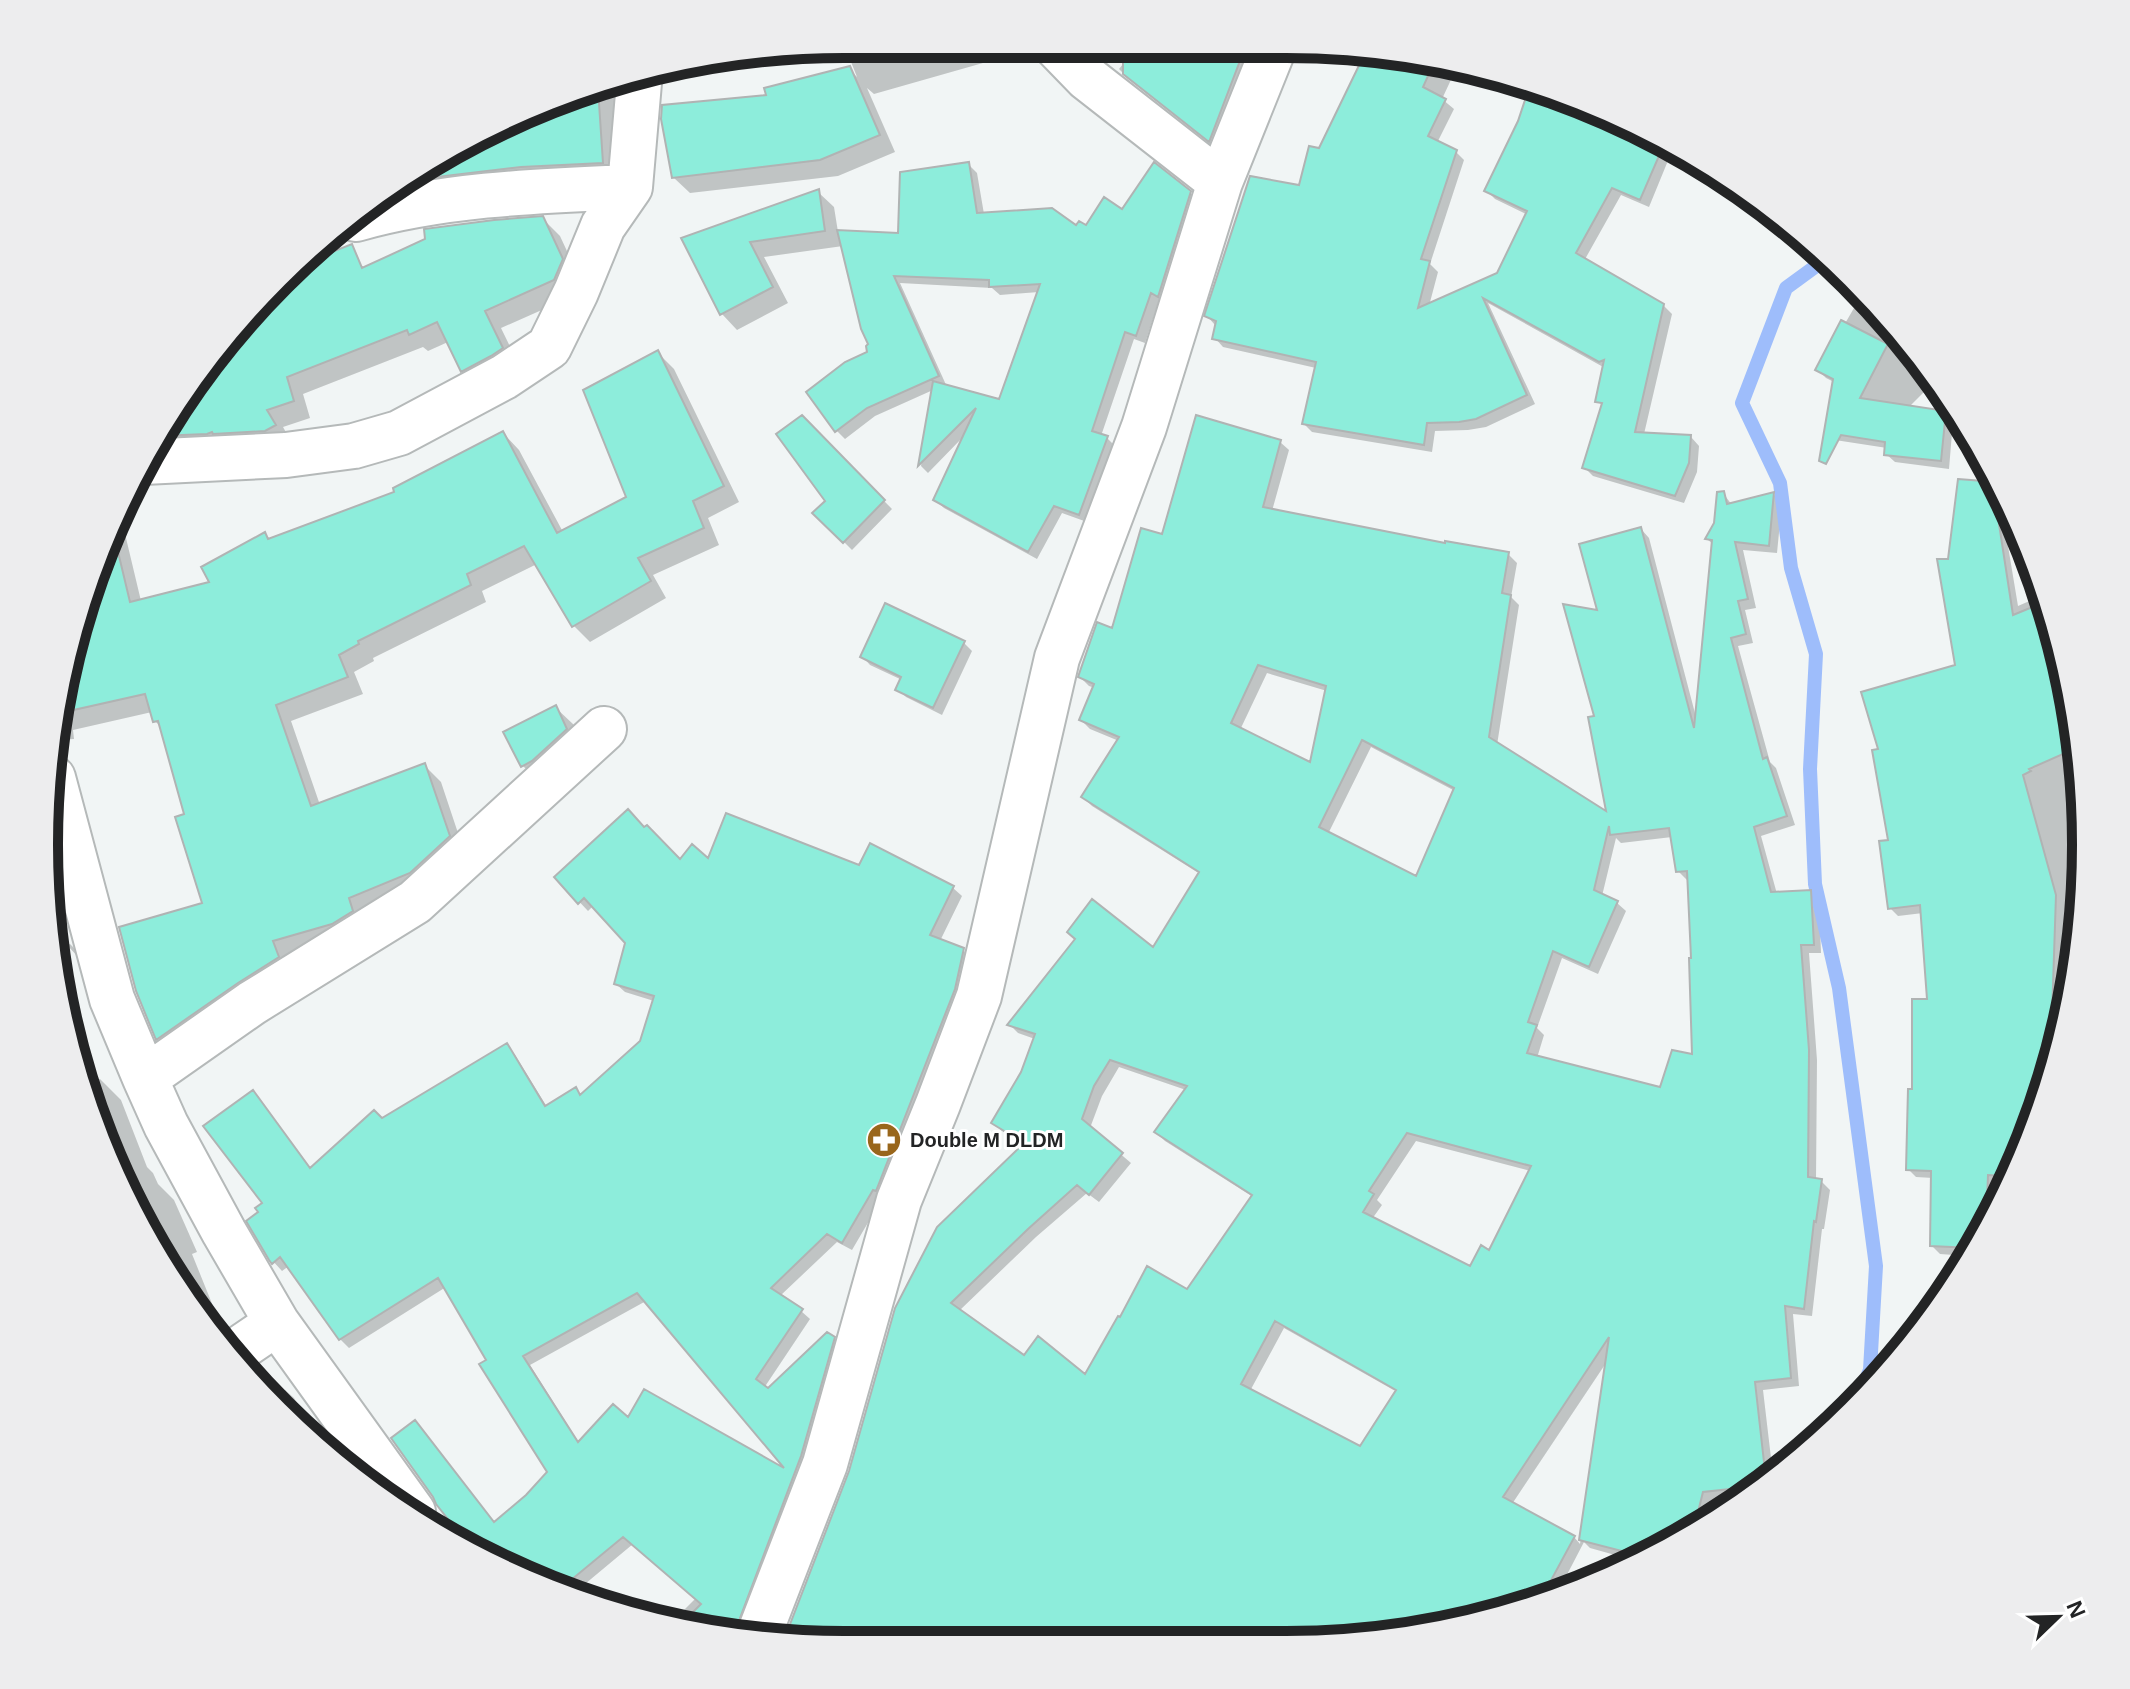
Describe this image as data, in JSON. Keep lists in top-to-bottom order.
{
  "places": {
    "pharmacy": ["Double M DLDM"]
  },
  "north": "top right"
}
